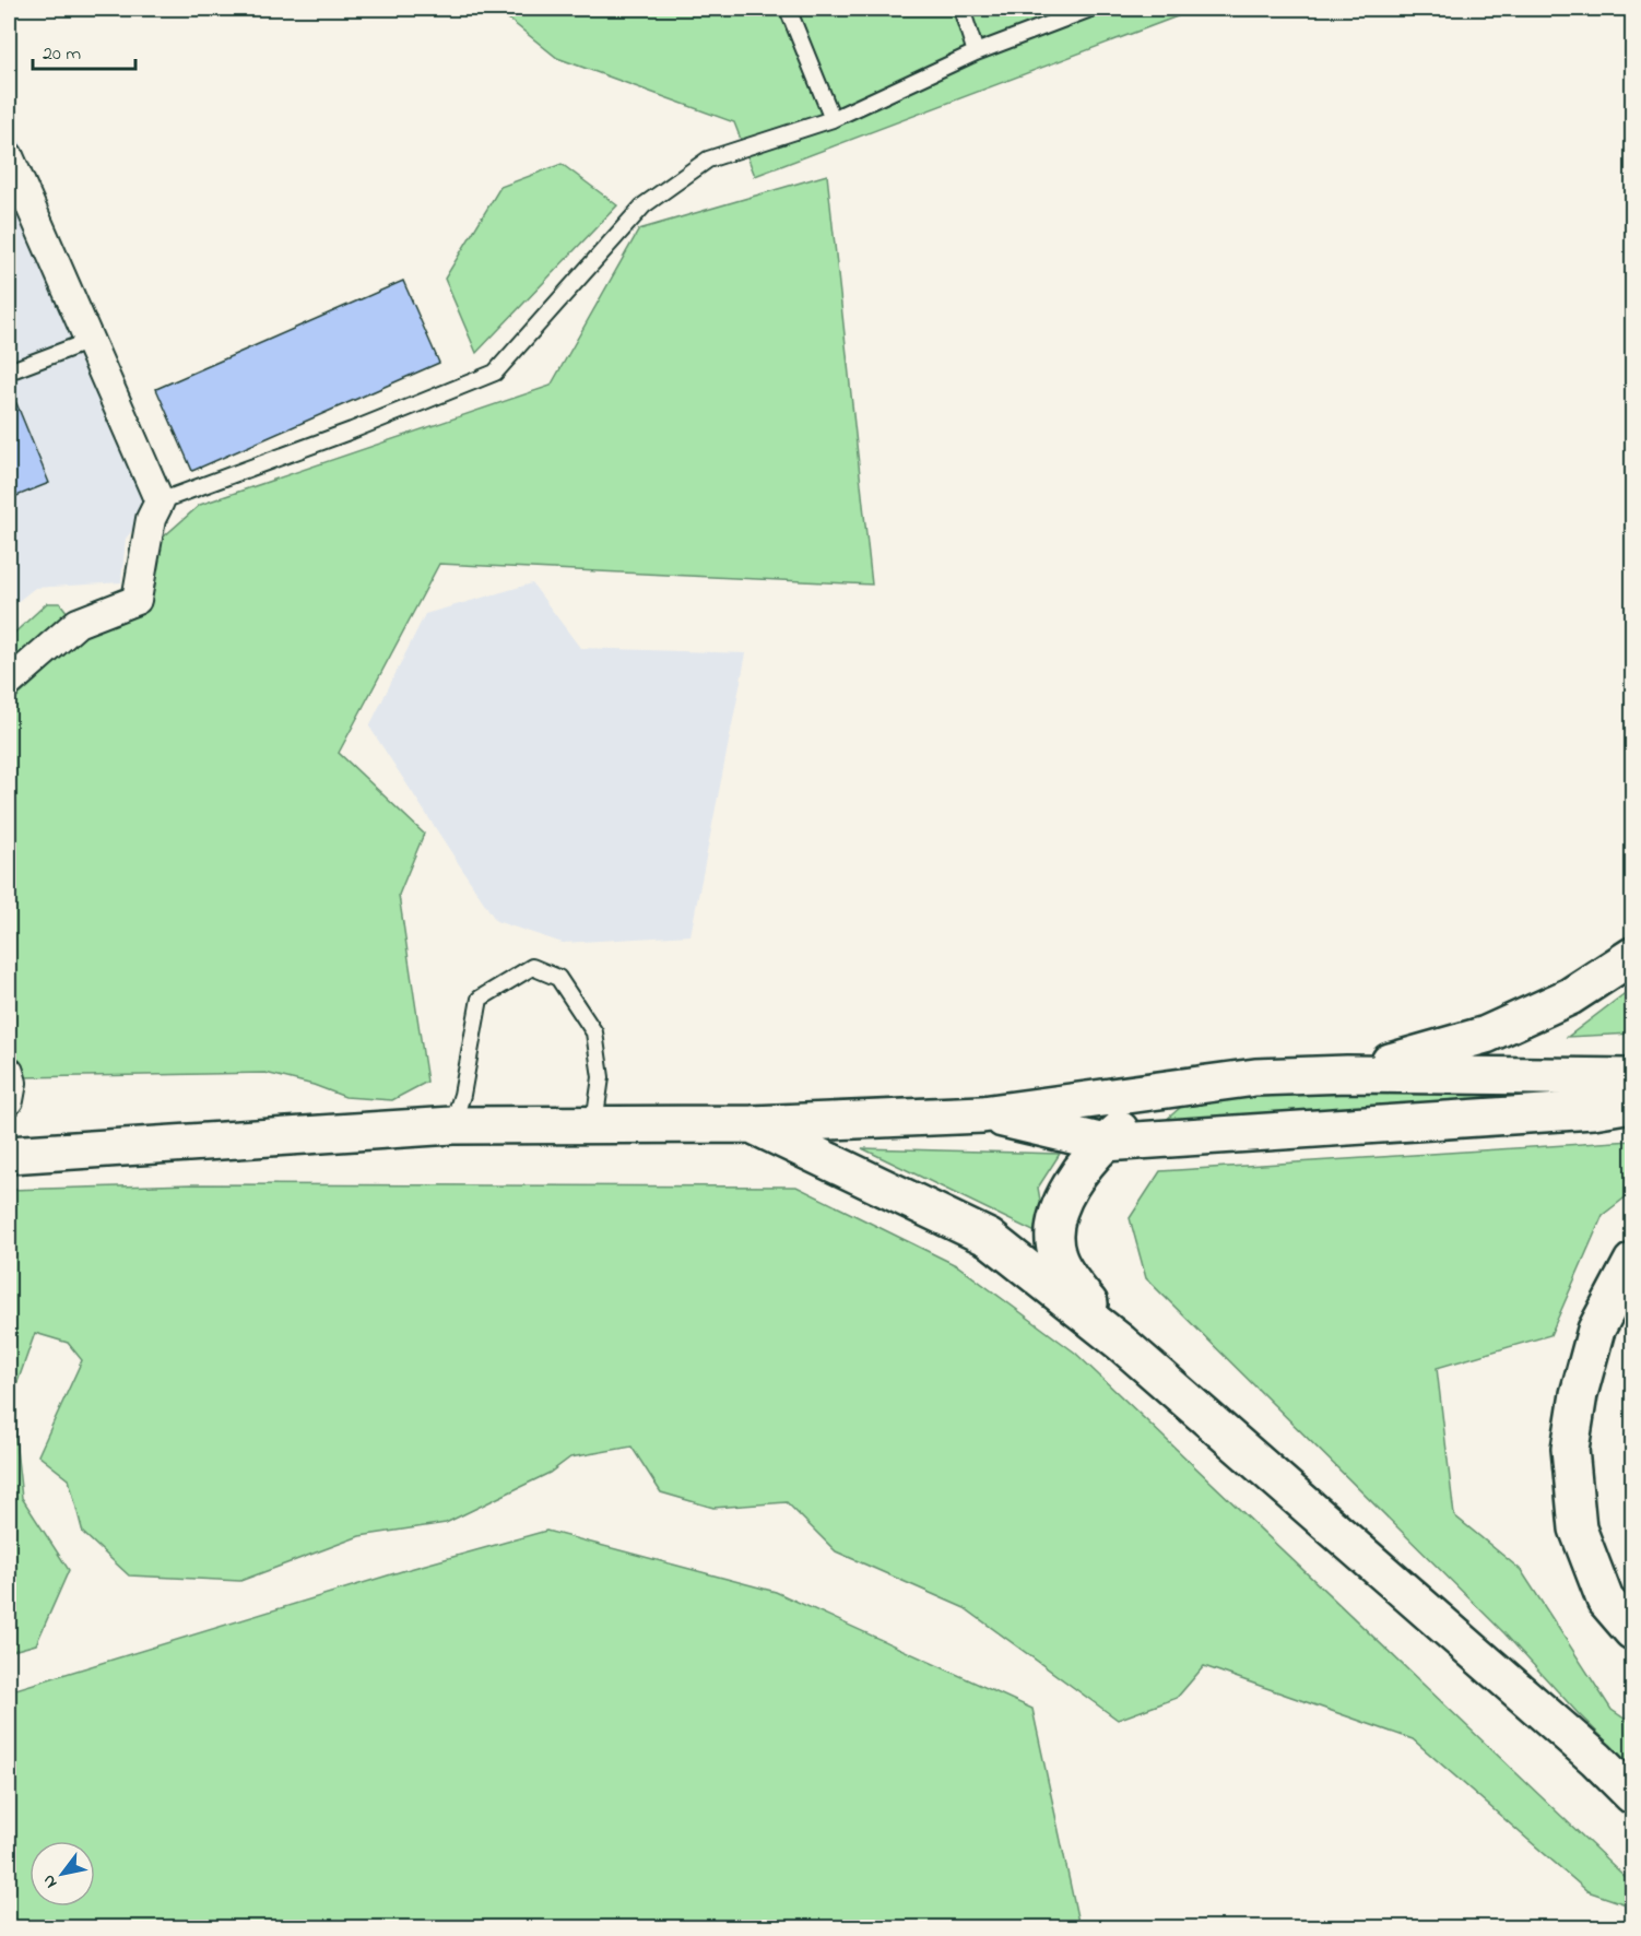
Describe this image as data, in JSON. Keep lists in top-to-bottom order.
{
  "scale_bar": "20 m",
  "north": "bottom left"
}
